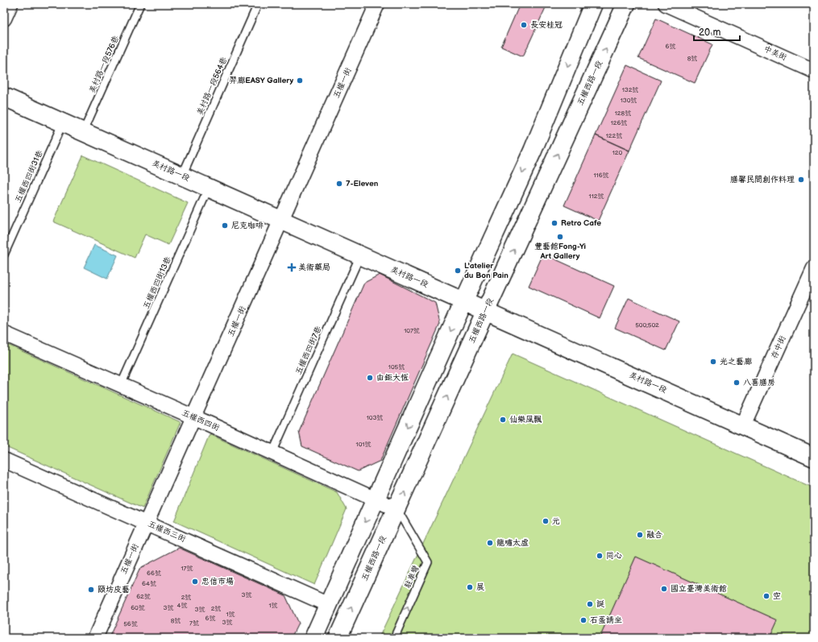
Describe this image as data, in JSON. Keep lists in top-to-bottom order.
{
  "streets": {
    "main road": ["五權西路一段", "美村路一段"],
    "street": [
      "中美街",
      "五權一街",
      "存中街",
      "五權西四街",
      "五權西三街"
    ],
    "lane": [
      "美村路一段576巷",
      "美村路一段564巷",
      "五權西四街31巷",
      "五權西四街13巷",
      "五權西四街7巷",
      "駐車彎"
    ]
  },
  "crossings": [
    ["美村路一段576巷", "美村路一段"],
    ["五權一街", "美村路一段"],
    ["五權一街", "五權西四街"],
    ["五權一街", "五權西三街"],
    ["五權西路一段", "美村路一段"],
    ["五權西路一段", "五權西四街"],
    ["五權西路一段", "駐車彎"],
    ["美村路一段564巷", "美村路一段"],
    ["美村路一段", "五權西四街31巷"],
    ["美村路一段", "五權西四街13巷"],
    ["美村路一段", "存中街"],
    ["美村路一段", "五權西四街7巷"],
    ["五權西四街13巷", "五權西四街"],
    ["五權西四街7巷", "五權西四街"],
    ["五權西四街", "駐車彎"]
  ],
  "one_way": ["駐車彎"],
  "places": {
    "other": [
      "長安桂冠",
      "羿廊EASY Gallery",
      "膳馨民間創作料理",
      "7-Eleven",
      "Retro Cafe",
      "尼克咖啡",
      "豐藝館Fong-Yi Art Gallery",
      "L'atelier du Bon Pain",
      "光之藝廊",
      "由鉅大恆",
      "八喜膳房",
      "仙樂風飄",
      "元",
      "融合",
      "龍嘯太虛",
      "同心",
      "忠信市場",
      "展",
      "國立臺灣美術館",
      "頤坊皮藝",
      "空",
      "誕",
      "石蛋請坐"
    ],
    "health": ["美術藥局"]
  },
  "house_numbers": [
    "6號",
    "8號",
    "132號",
    "130號",
    "128號",
    "126號",
    "122號",
    "120",
    "116號",
    "112號",
    "500;502",
    "107號",
    "105號",
    "103號",
    "101號",
    "17號",
    "66號",
    "64號",
    "3號",
    "62號",
    "2號",
    "4號",
    "1號",
    "60號",
    "3號",
    "2號",
    "3號",
    "1號",
    "6號",
    "8號",
    "3號",
    "7號",
    "56號"
  ],
  "scale_bar": "20 m"
}
